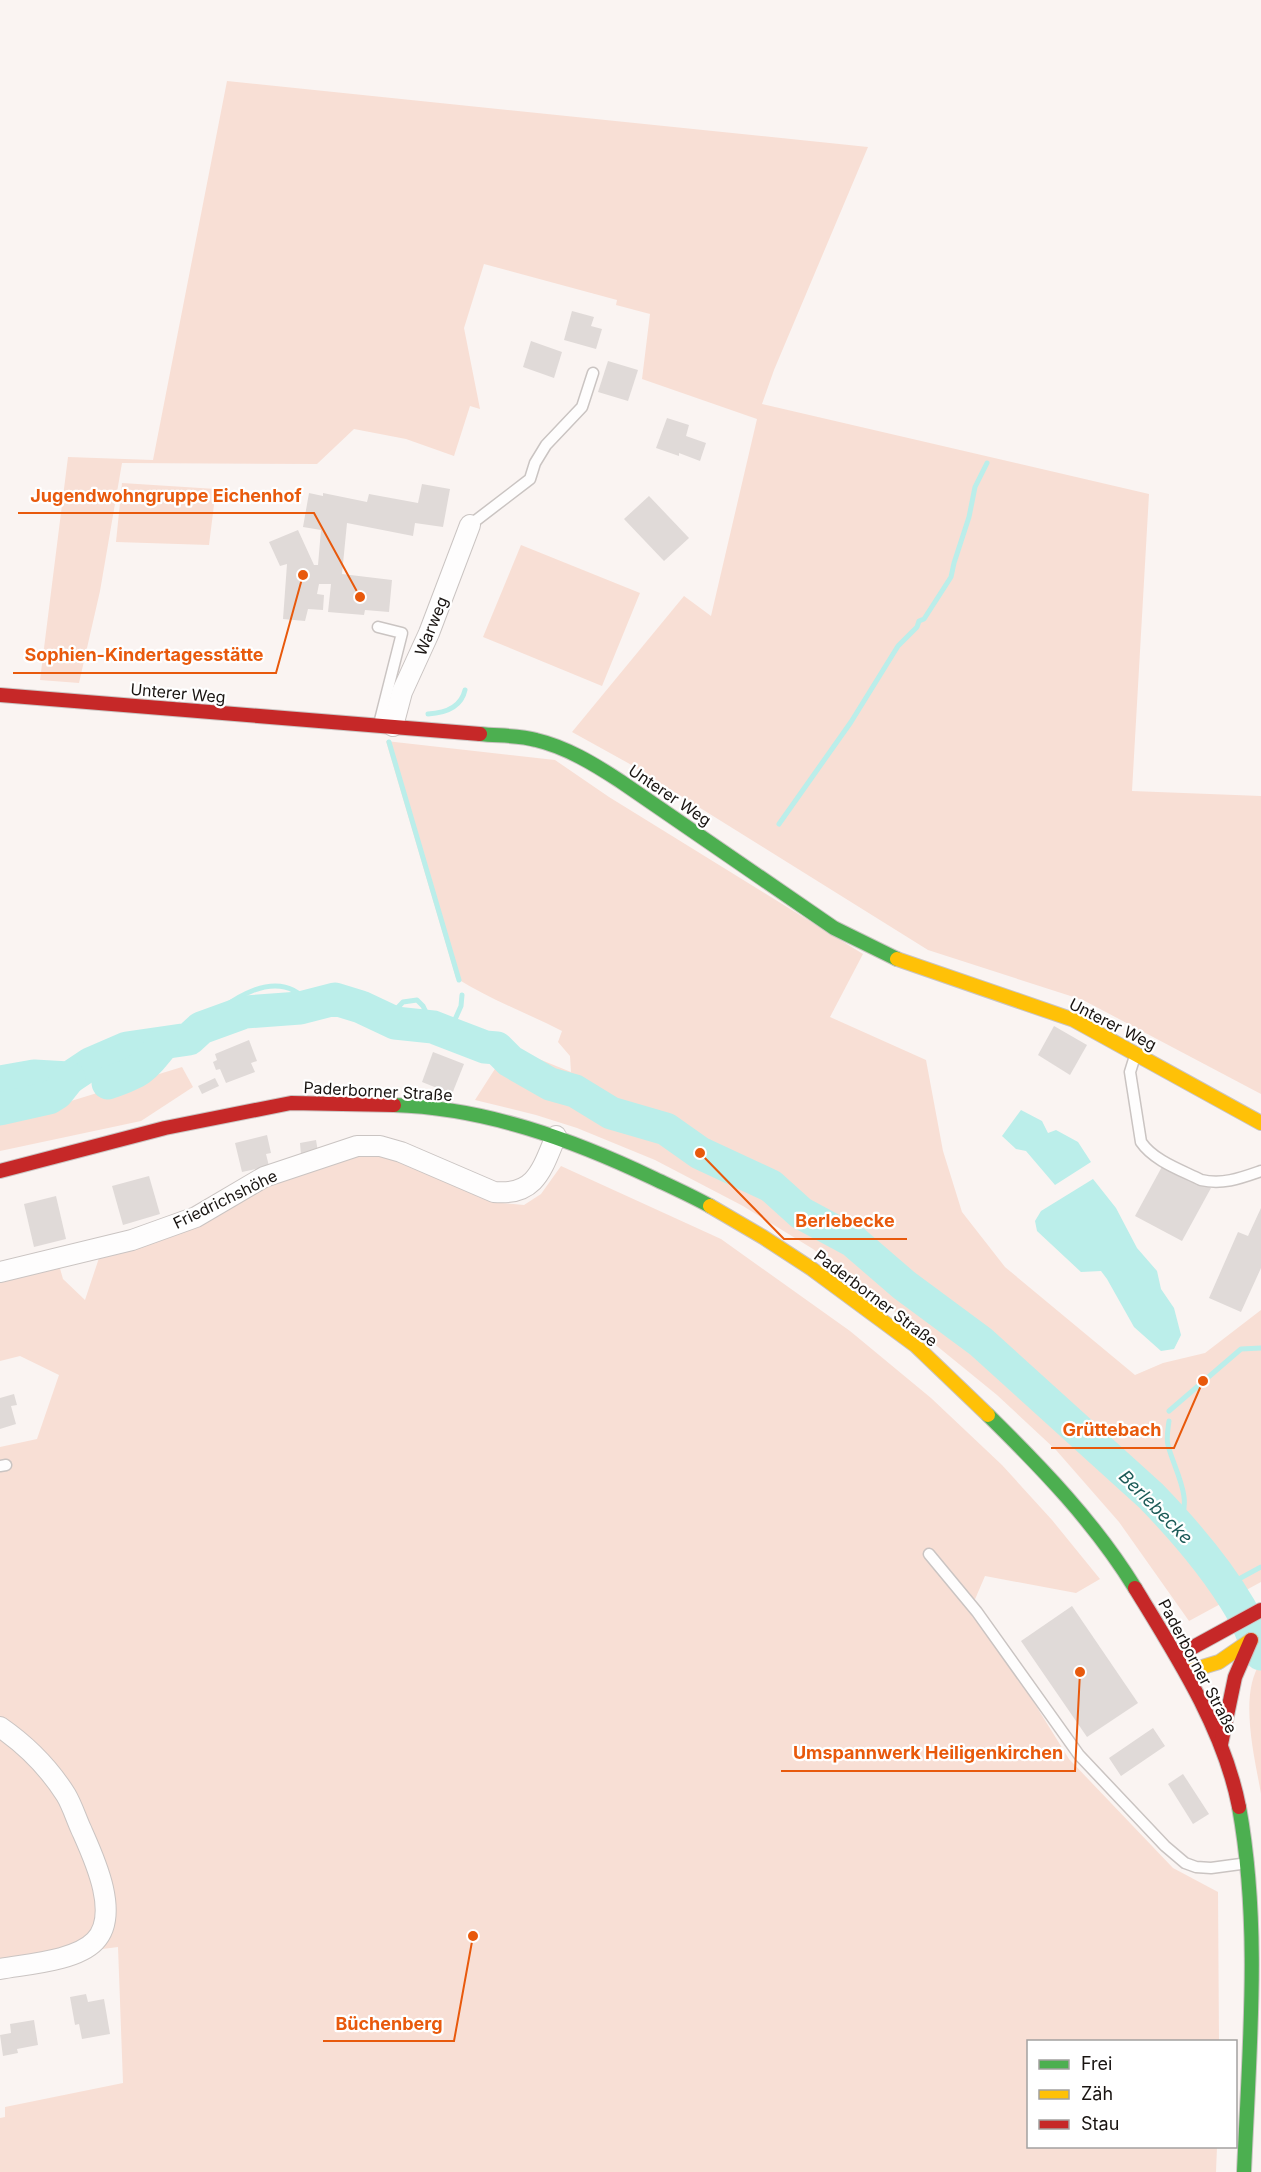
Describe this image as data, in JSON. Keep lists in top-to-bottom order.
{
  "streets": {
    "main road": ["Unterer Weg", "Paderborner Straße"],
    "street": ["Warweg", "Friedrichshöhe"]
  },
  "crossings": [
    ["Warweg", "Unterer Weg"],
    ["Paderborner Straße", "Friedrichshöhe"]
  ],
  "water": ["Berlebecke"],
  "places": [
    "Sophien-Kindertagesstätte",
    "Jugendwohngruppe Eichenhof",
    "Berlebecke",
    "Grüttebach",
    "Umspannwerk Heiligenkirchen",
    "Büchenberg"
  ],
  "legend": ["Frei", "Zäh", "Stau"]
}
